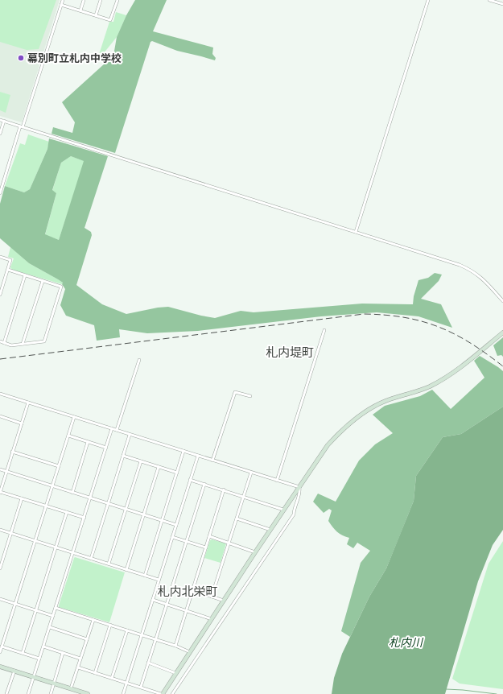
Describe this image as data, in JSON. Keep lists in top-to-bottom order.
{
  "districts": ["札内堤町", "札内北栄町"],
  "water": ["札内川"],
  "places": ["幕別町立札内中学校"]
}
